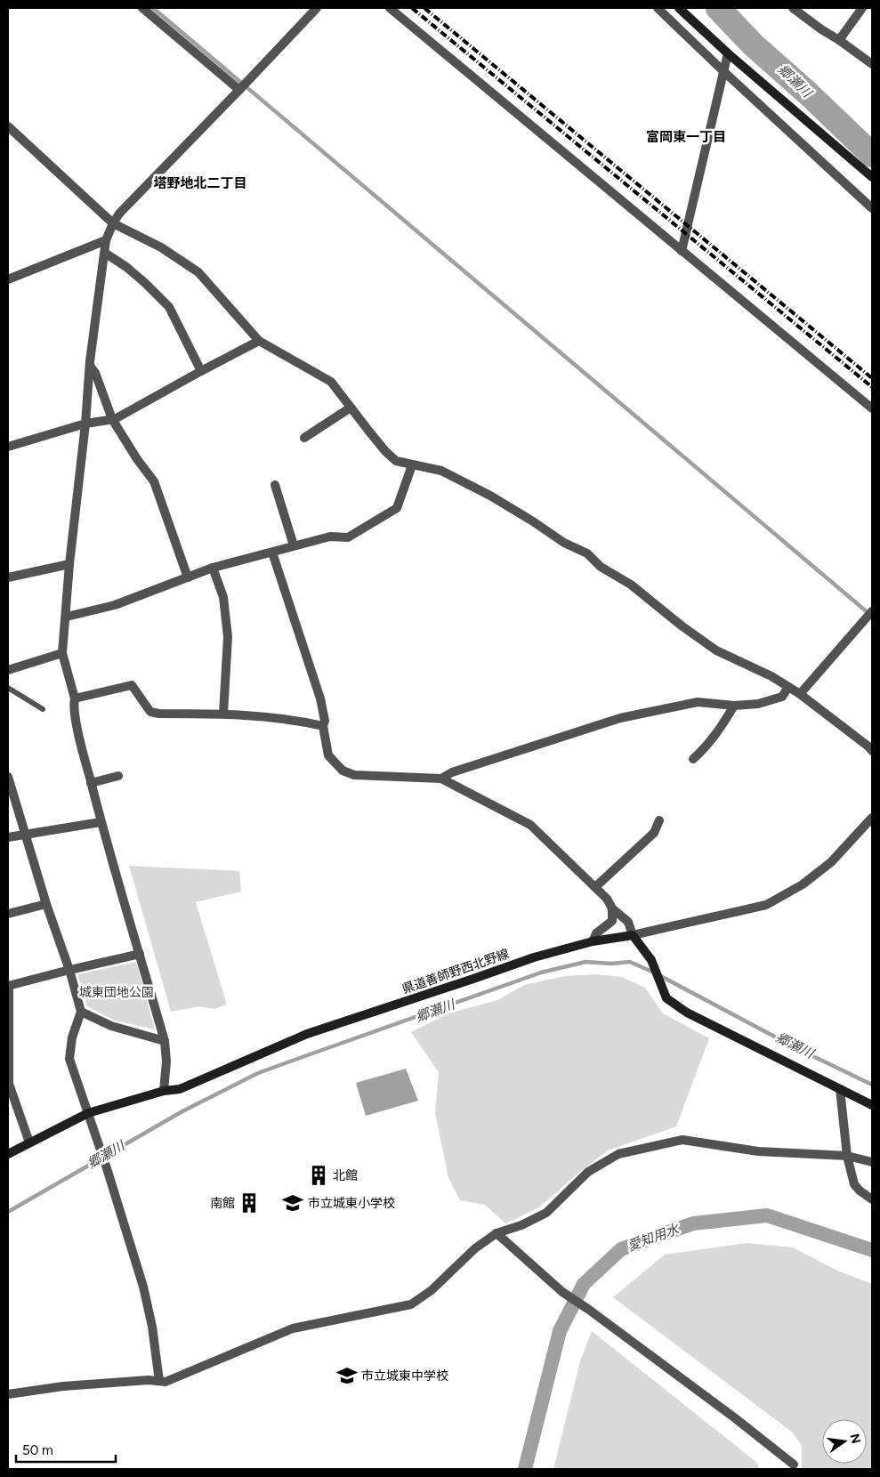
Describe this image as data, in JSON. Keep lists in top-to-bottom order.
{
  "streets": {
    "main road": ["県道善師野西北野線"]
  },
  "districts": ["富岡東一丁目", "塔野地北二丁目"],
  "water": ["郷瀬川", "愛知用水"],
  "parks": ["城東団地公園"],
  "places": {
    "building": ["北館", "南館"],
    "school or university": ["市立城東小学校", "市立城東中学校"]
  },
  "scale_bar": "50 m",
  "north": "right"
}
